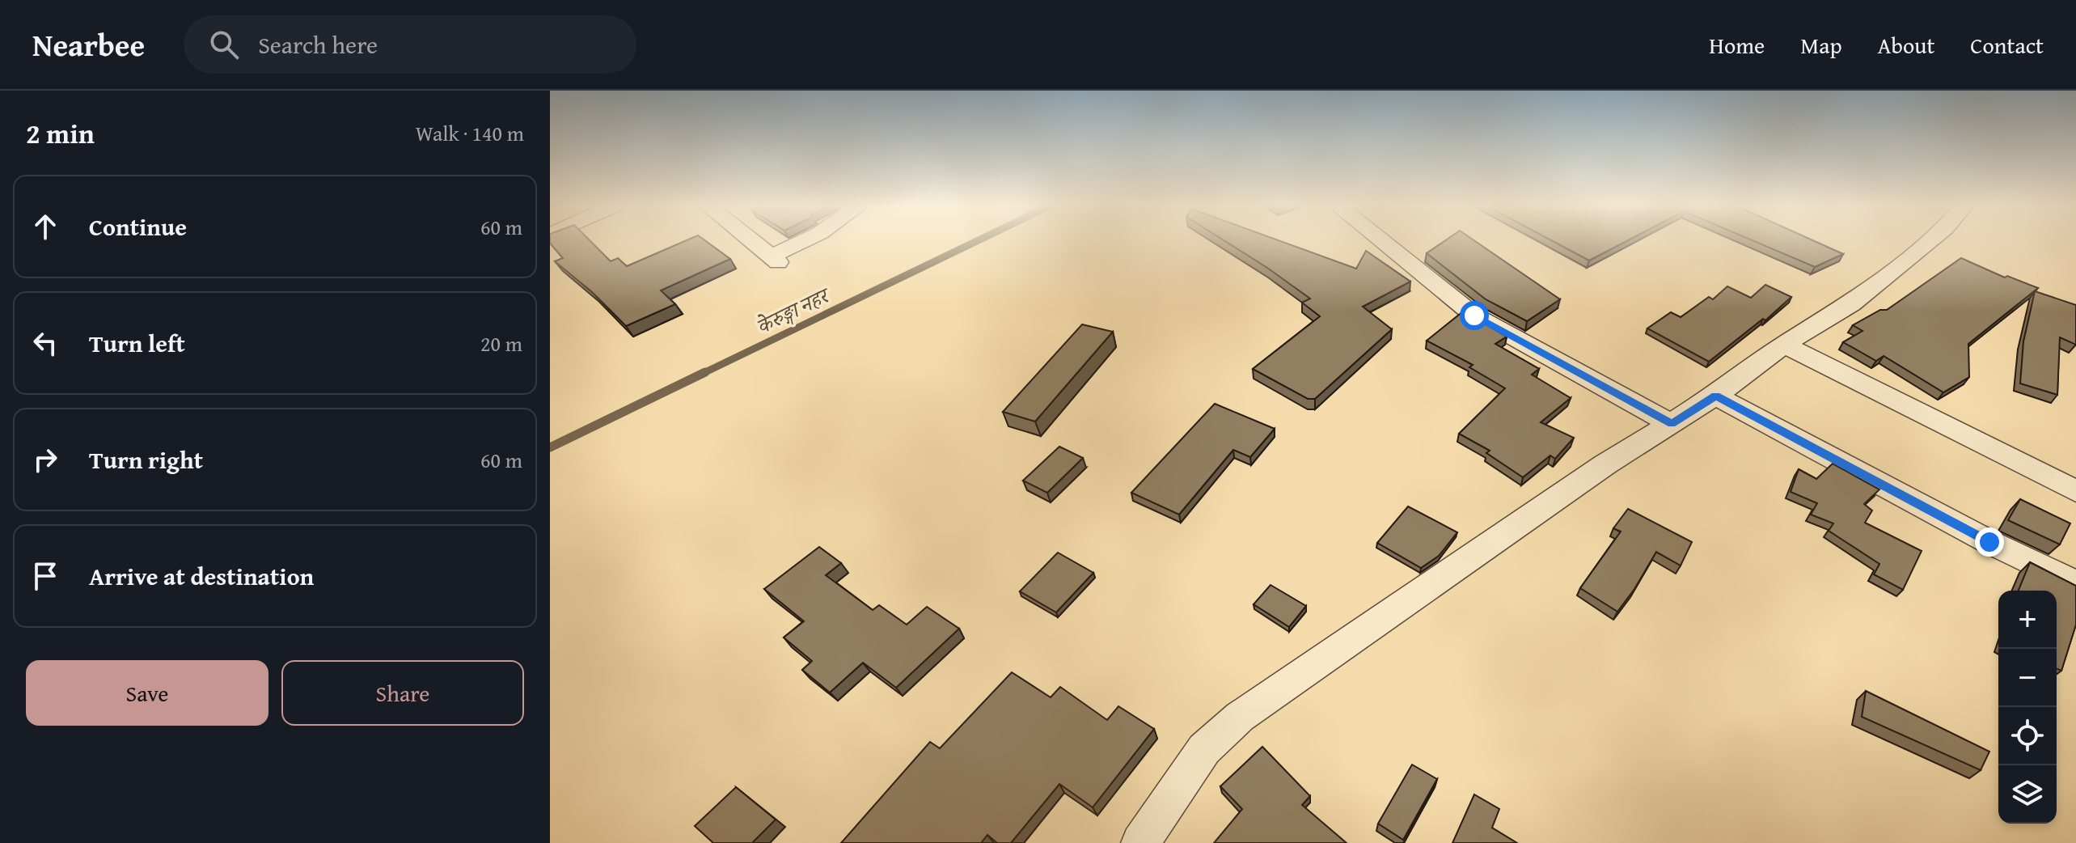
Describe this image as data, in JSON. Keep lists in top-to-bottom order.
{
  "water": ["केेरुङ्गा नहर"],
  "page": {
    "header": "Nearbee",
    "search": "Search here",
    "nav": [
      "Home",
      "Map",
      "About",
      "Contact"
    ],
    "heading": ["2 min", "Walk · 140 m"],
    "list": [
      ["Continue", "60 m"],
      ["Turn left", "20 m"],
      ["Turn right", "60 m"],
      "Arrive at destination"
    ],
    "map_buttons": ["+", "−"],
    "buttons": ["Save", "Share"]
  }
}
